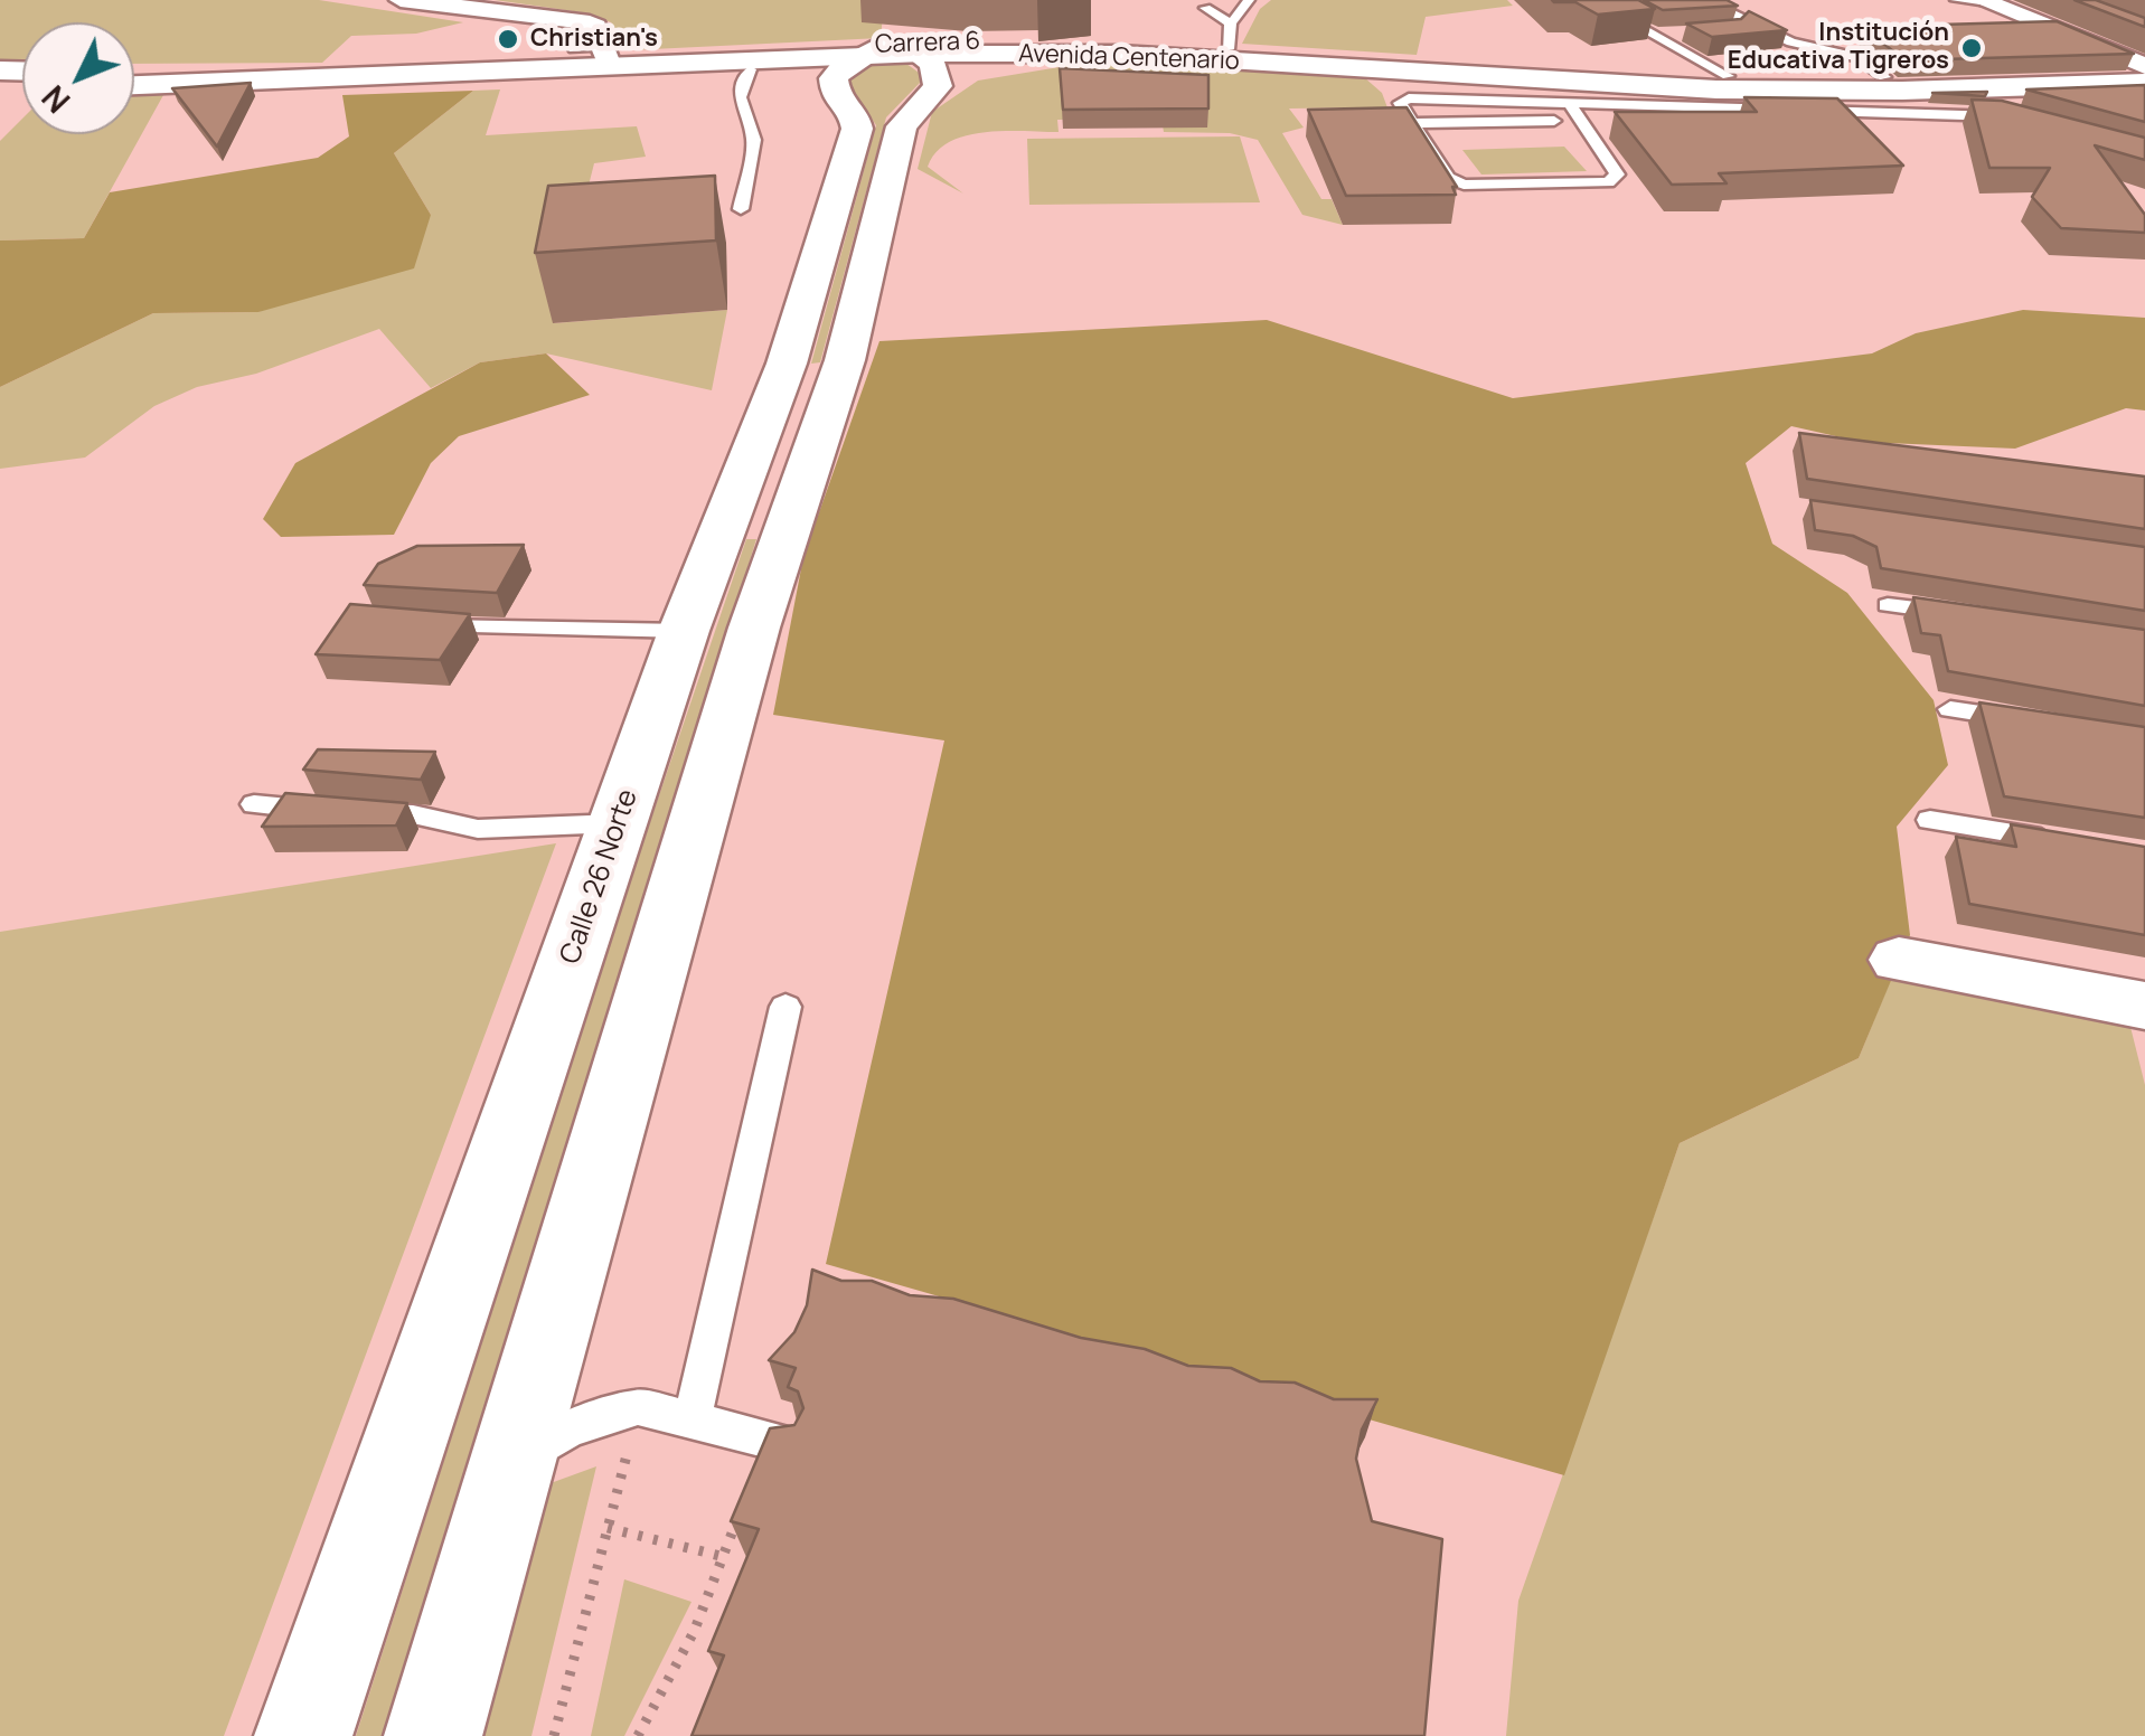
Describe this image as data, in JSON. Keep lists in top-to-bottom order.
{
  "streets": {
    "main road": ["Carrera 6", "Avenida Centenario", "Calle 26 Norte"]
  },
  "crossings": [
    ["Carrera 6", "Avenida Centenario"]
  ],
  "places": ["Christian's", "Institución Educativa Tigreros"],
  "north": "bottom left"
}
